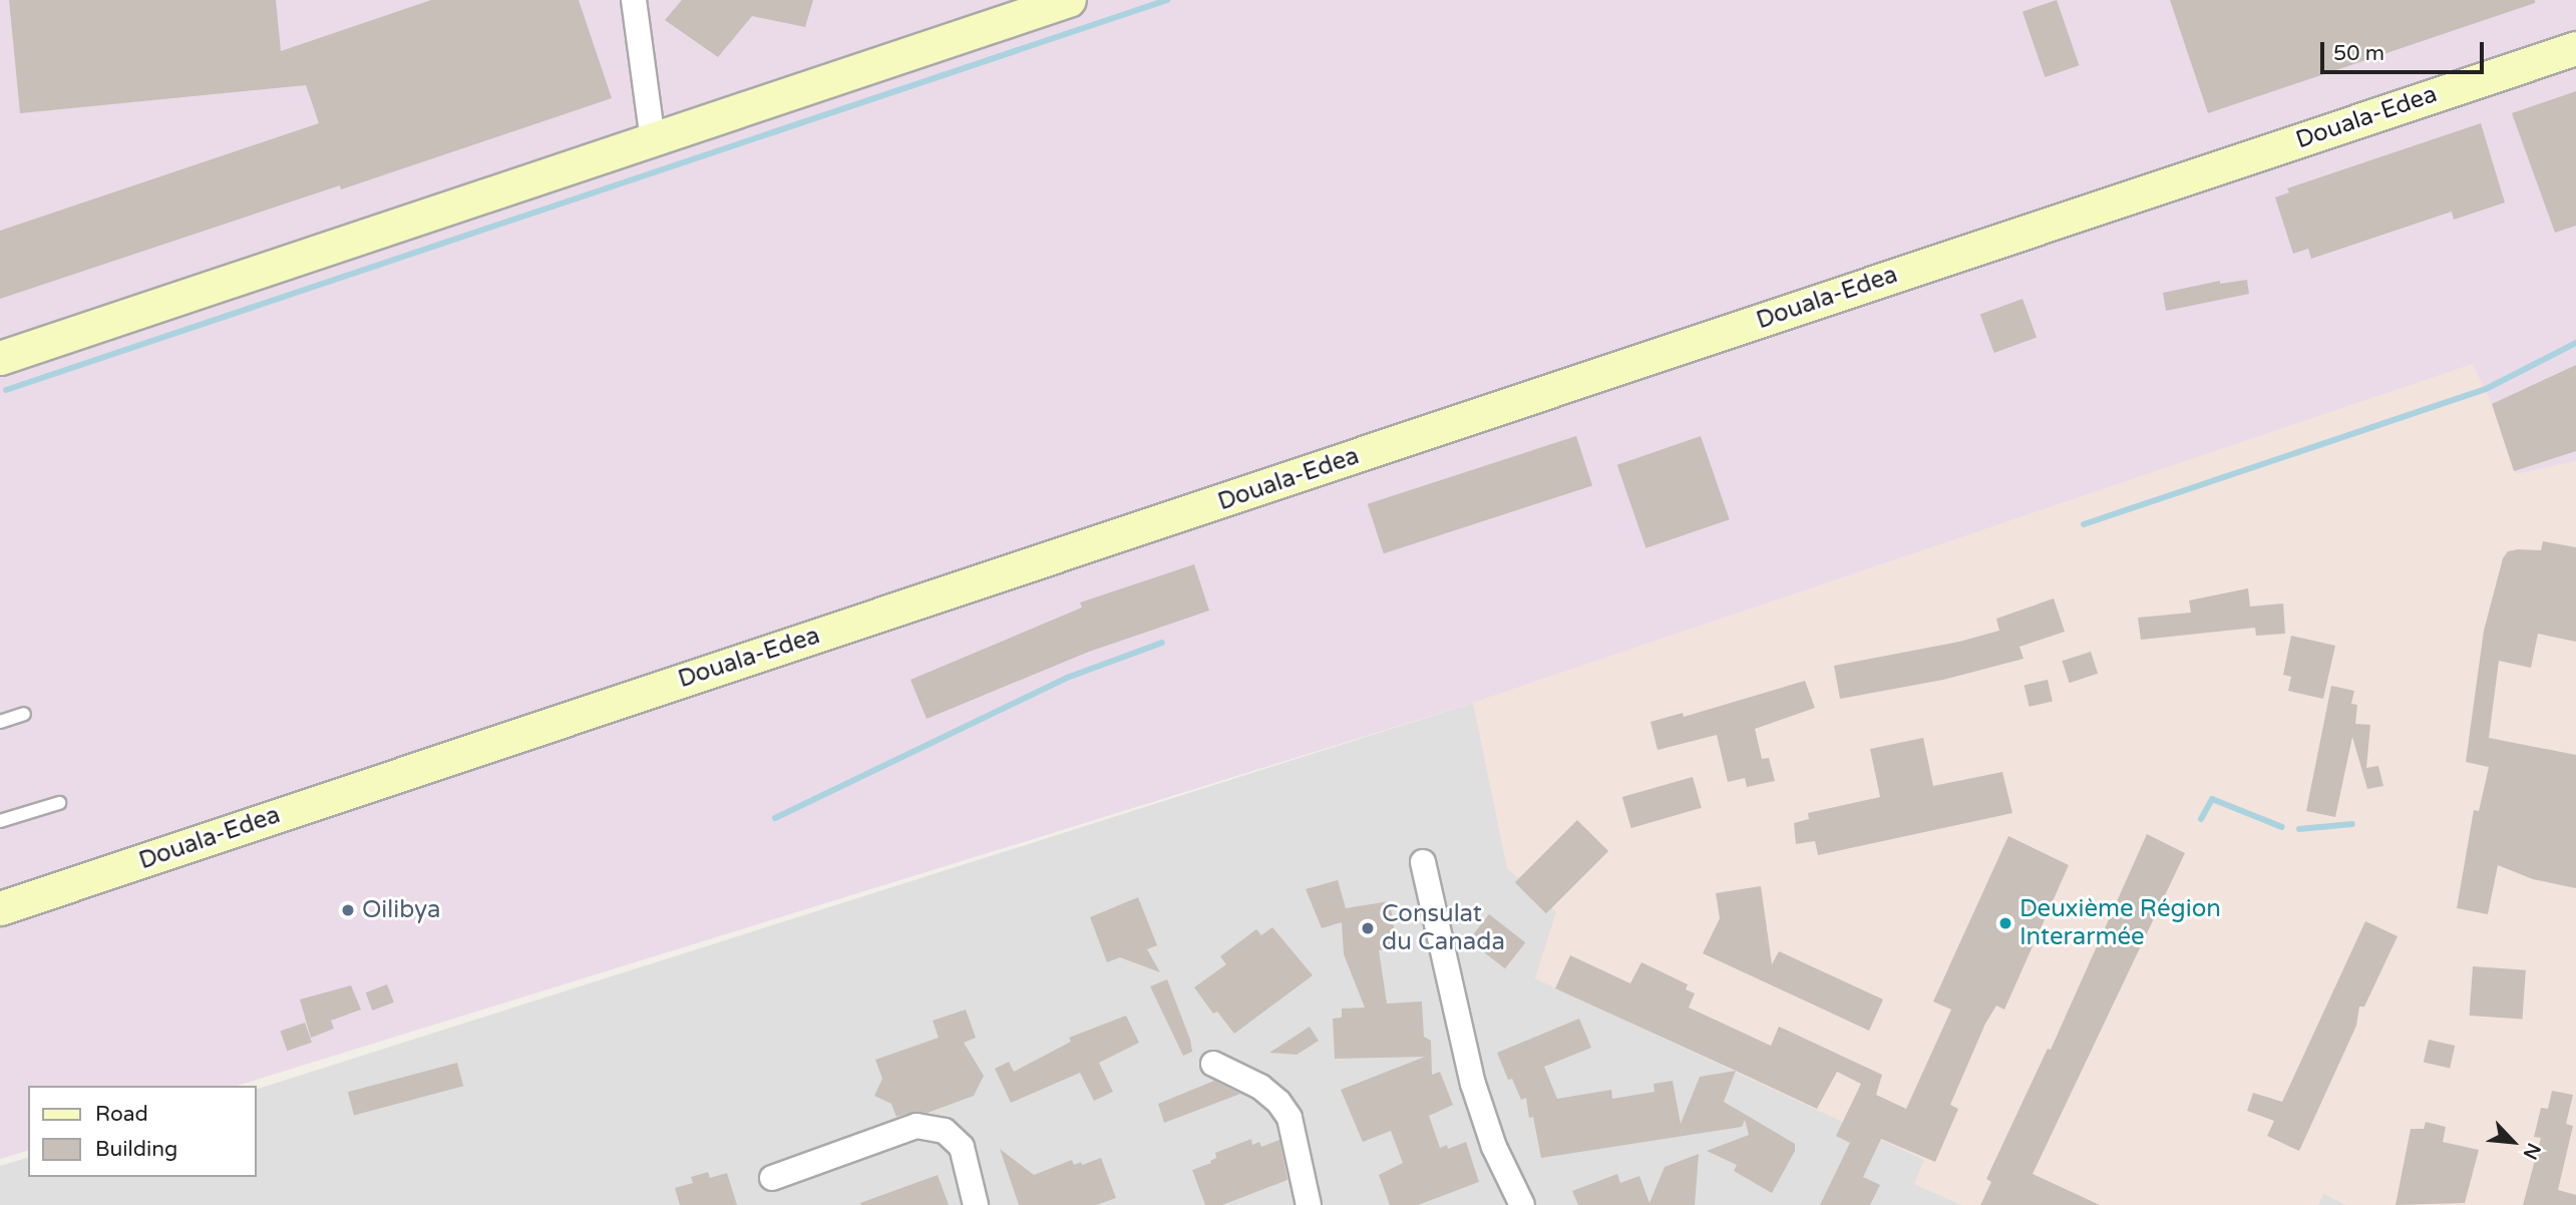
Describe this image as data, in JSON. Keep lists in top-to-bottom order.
{
  "streets": {
    "main road": ["Douala-Edea"]
  },
  "places": ["Oilibya", "Deuxième Région Interarmée", "Consulat du Canada"],
  "legend": ["Road", "Building"],
  "scale_bar": "50 m",
  "north": "bottom right"
}
